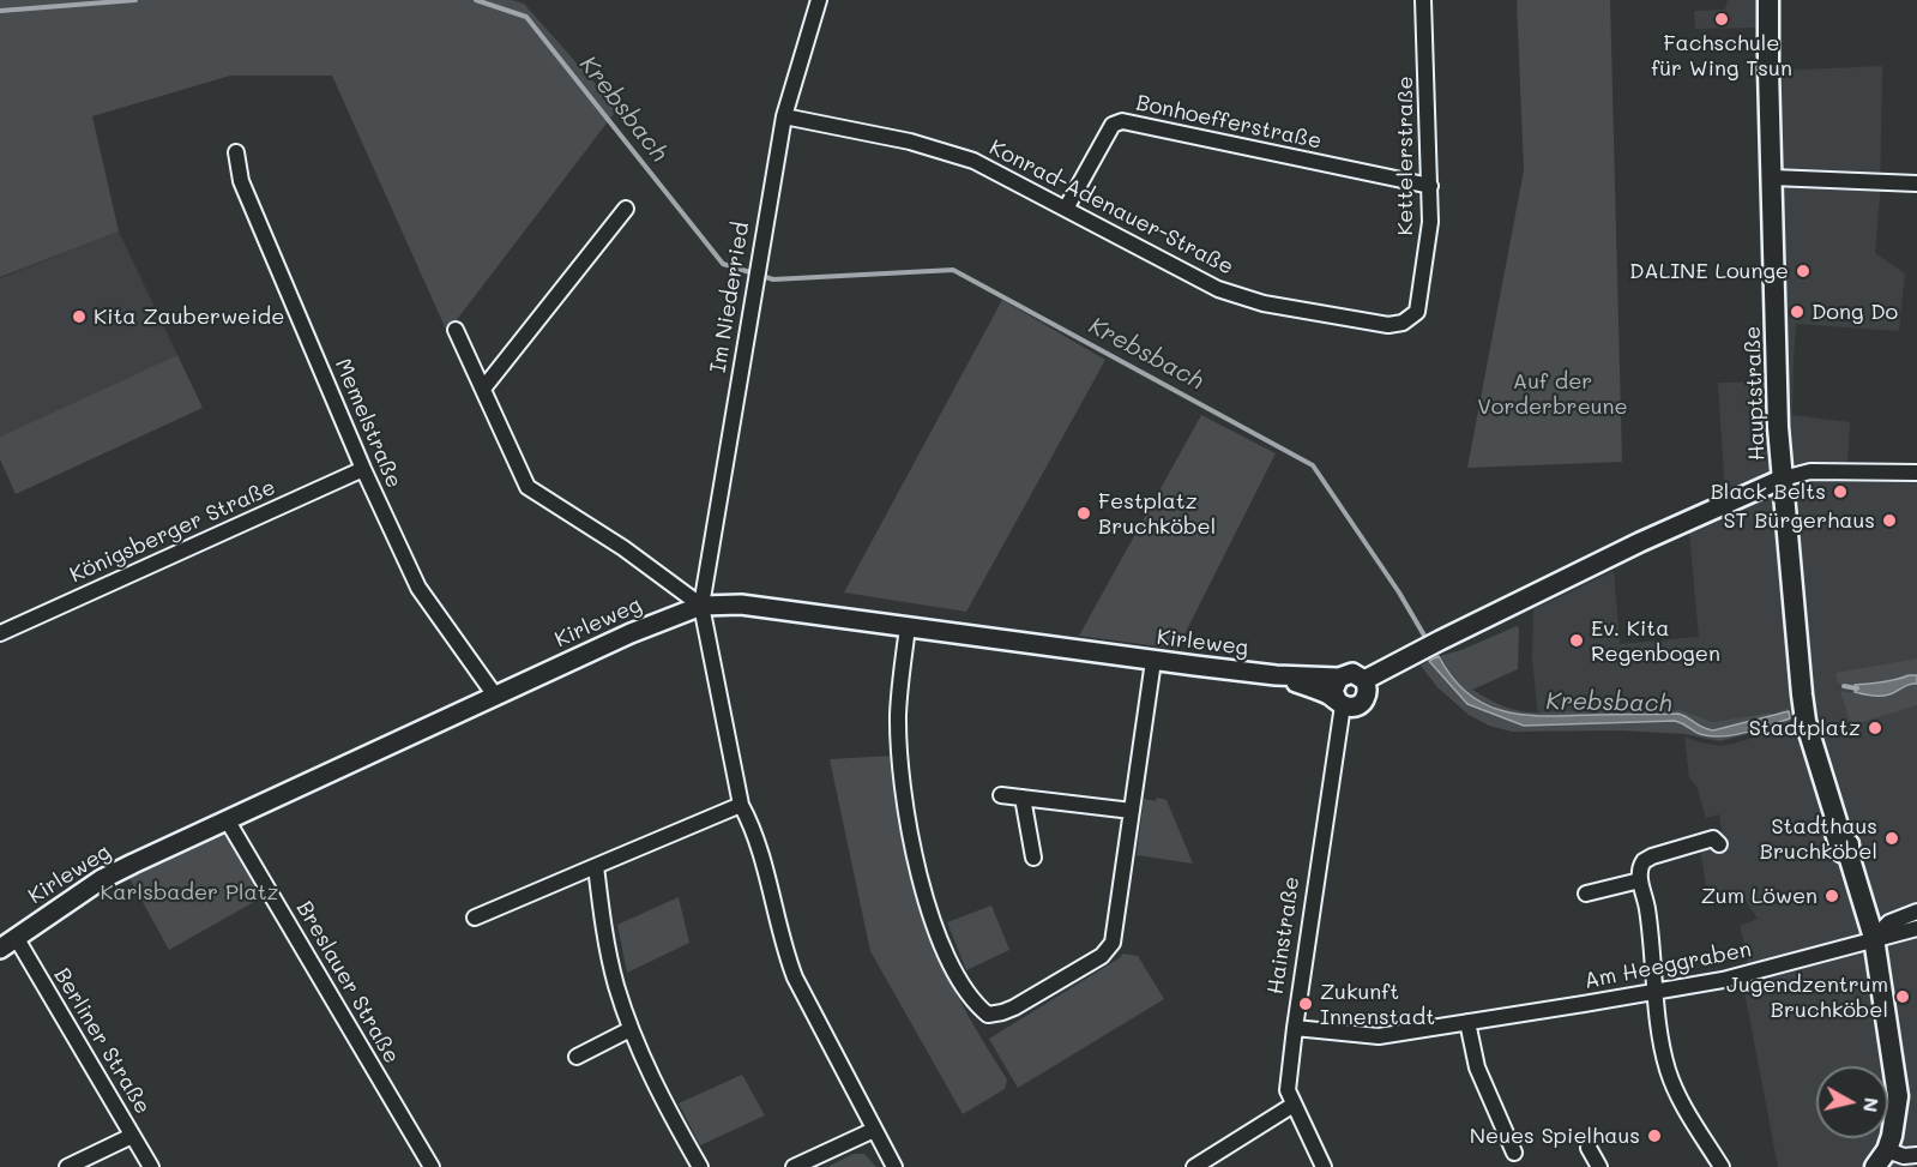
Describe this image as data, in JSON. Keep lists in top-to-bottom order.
{
  "streets": {
    "main road": ["Hauptstraße"],
    "street": [
      "Bonhoefferstraße",
      "Kettelerstraße",
      "Konrad-Adenauer-Straße",
      "Im Niederried",
      "Memelstraße",
      "Königsberger Straße",
      "Kirleweg",
      "Hainstraße",
      "Am Heeggraben",
      "Breslauer Straße",
      "Berliner Straße"
    ]
  },
  "crossings": [
    ["Bonhoefferstraße", "Kettelerstraße"],
    ["Bonhoefferstraße", "Konrad-Adenauer-Straße"],
    ["Kettelerstraße", "Konrad-Adenauer-Straße"],
    ["Konrad-Adenauer-Straße", "Im Niederried"],
    ["Im Niederried", "Kirleweg"],
    ["Hauptstraße", "Am Heeggraben"],
    ["Memelstraße", "Königsberger Straße"],
    ["Memelstraße", "Kirleweg"],
    ["Kirleweg", "Hainstraße"],
    ["Kirleweg", "Breslauer Straße"],
    ["Kirleweg", "Berliner Straße"],
    ["Hainstraße", "Am Heeggraben"]
  ],
  "water": ["Krebsbach"],
  "parks": ["Auf der Vorderbreune", "Karlsbader Platz"],
  "places": [
    "Fachschule für Wing Tsun",
    "DALINE Lounge",
    "Dong Do",
    "Kita Zauberweide",
    "Black Belts",
    "Festplatz Bruchköbel",
    "ST Bürgerhaus",
    "Ev. Kita Regenbogen",
    "Stadtplatz",
    "Stadthaus Bruchköbel",
    "Zum Löwen",
    "Jugendzentrum Bruchköbel",
    "Zukunft Innenstadt",
    "Neues Spielhaus"
  ],
  "north": "right"
}
